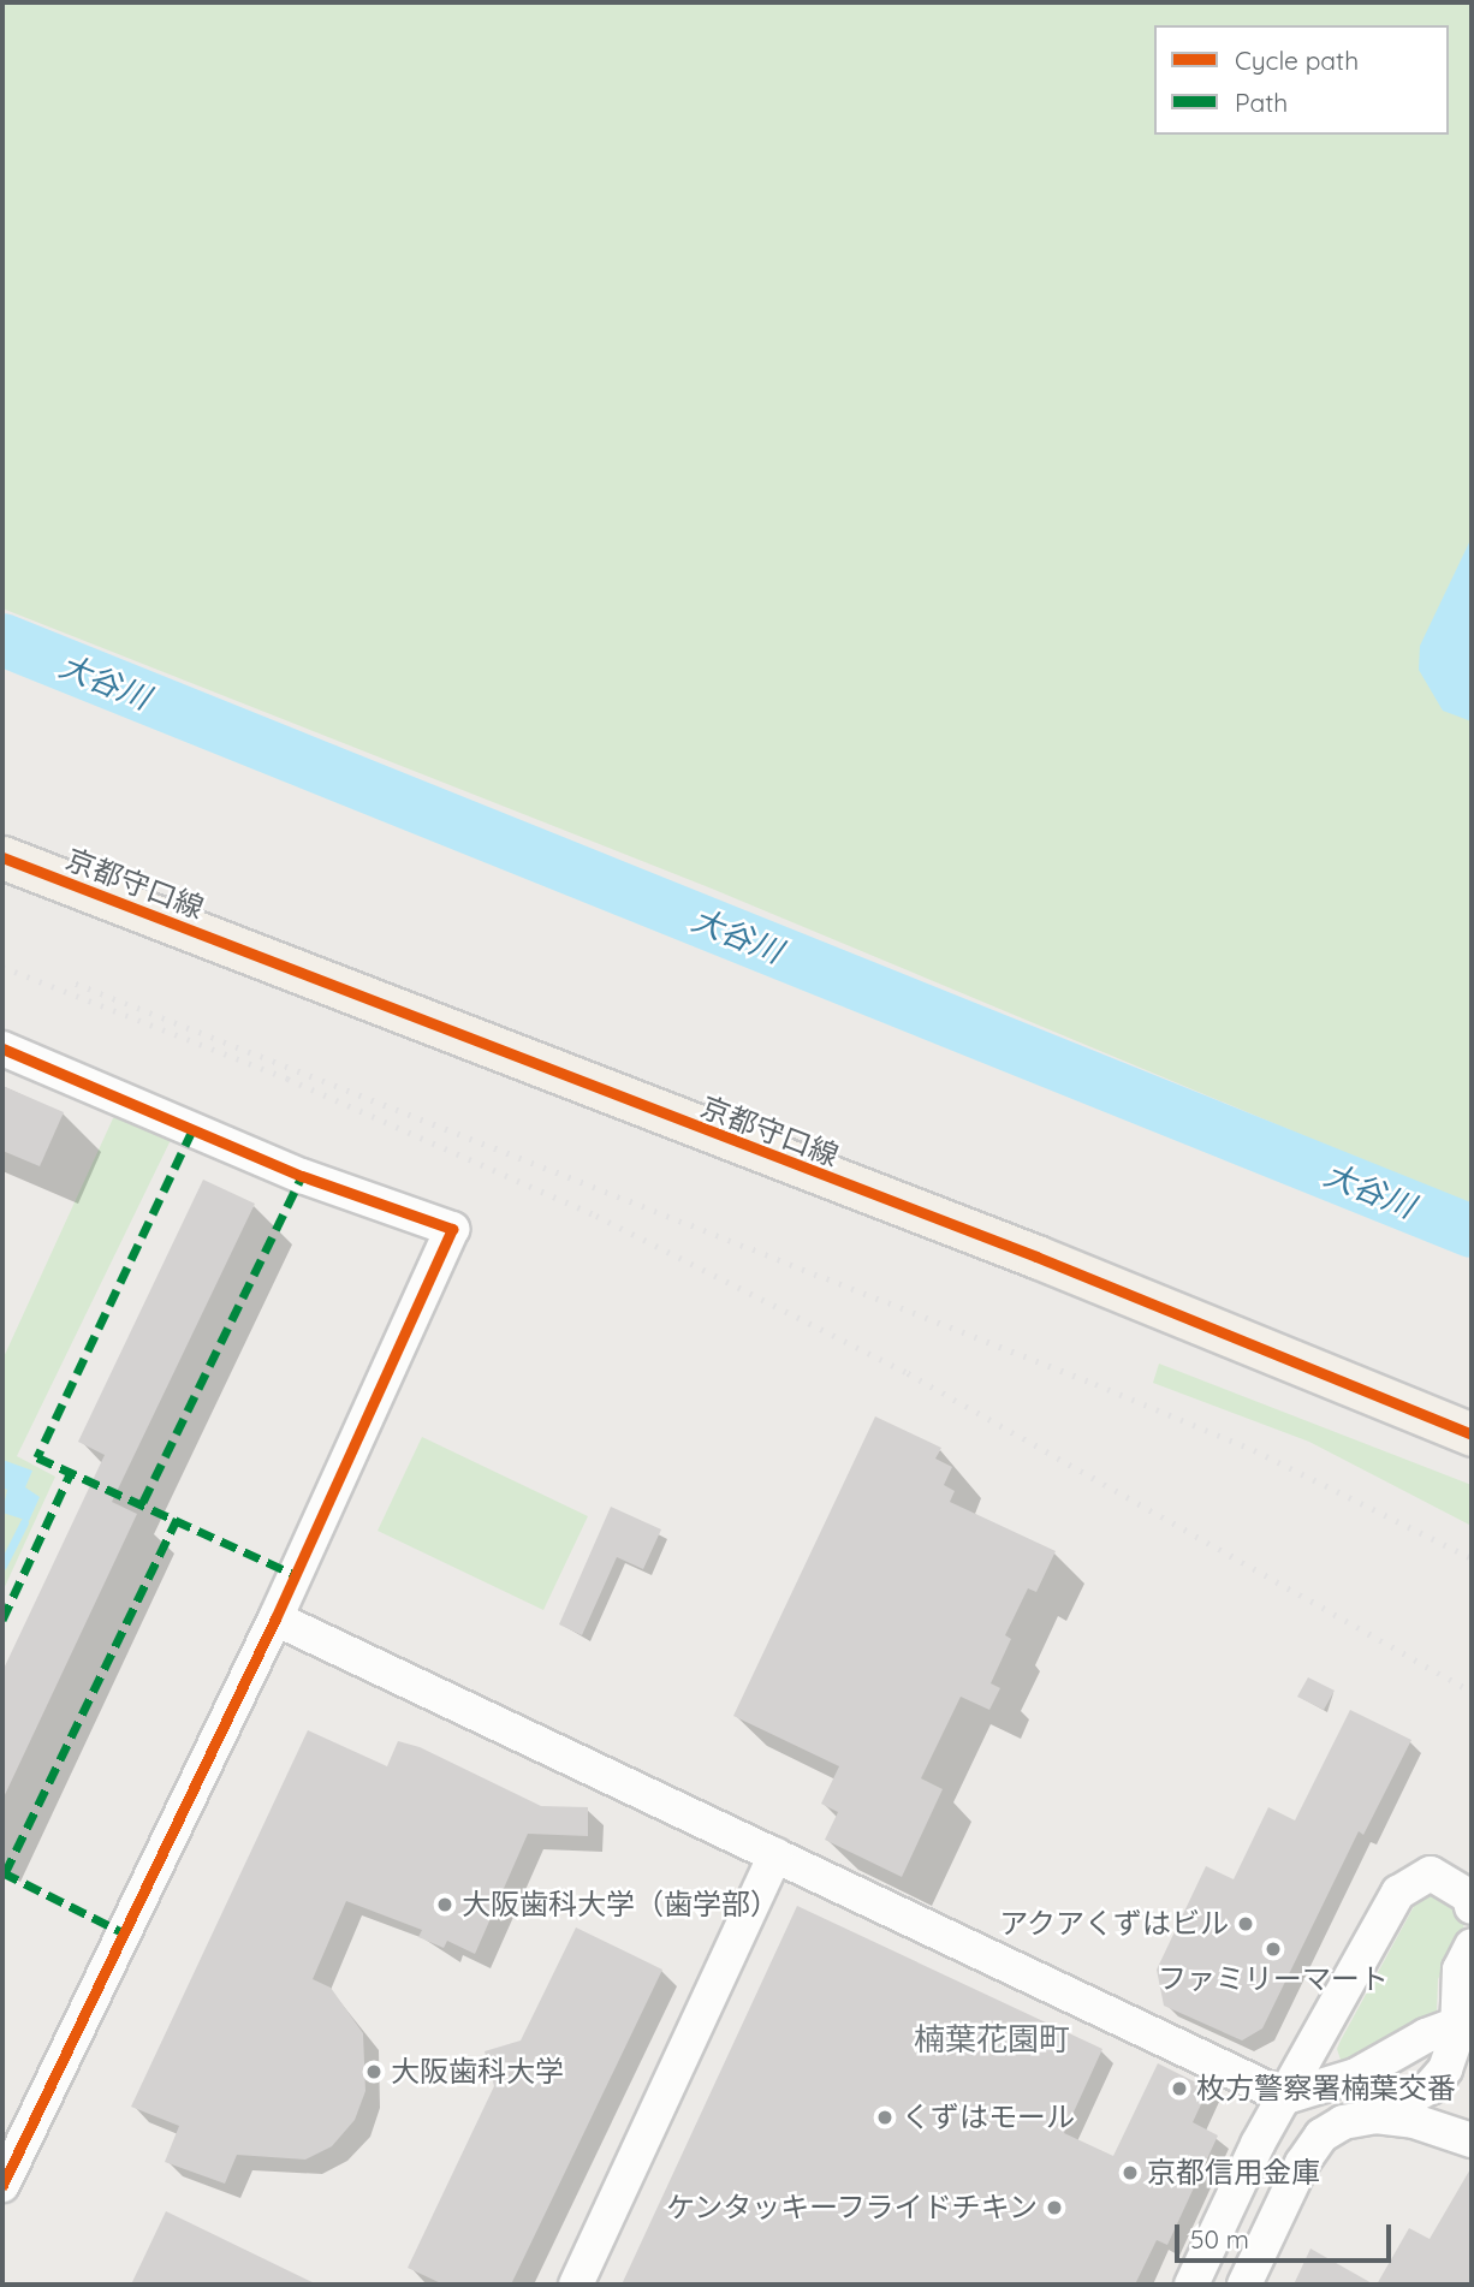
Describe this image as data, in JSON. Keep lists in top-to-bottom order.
{
  "streets": {
    "main road": ["京都守口線"]
  },
  "districts": ["楠葉花園町"],
  "water": ["大谷川"],
  "places": [
    "大阪歯科大学（歯学部）",
    "アクアくずはビル",
    "ファミリーマート",
    "大阪歯科大学",
    "枚方警察署楠葉交番",
    "くずはモール",
    "京都信用金庫",
    "ケンタッキーフライドチキン"
  ],
  "legend": ["Cycle path", "Path"],
  "scale_bar": "50 m"
}
